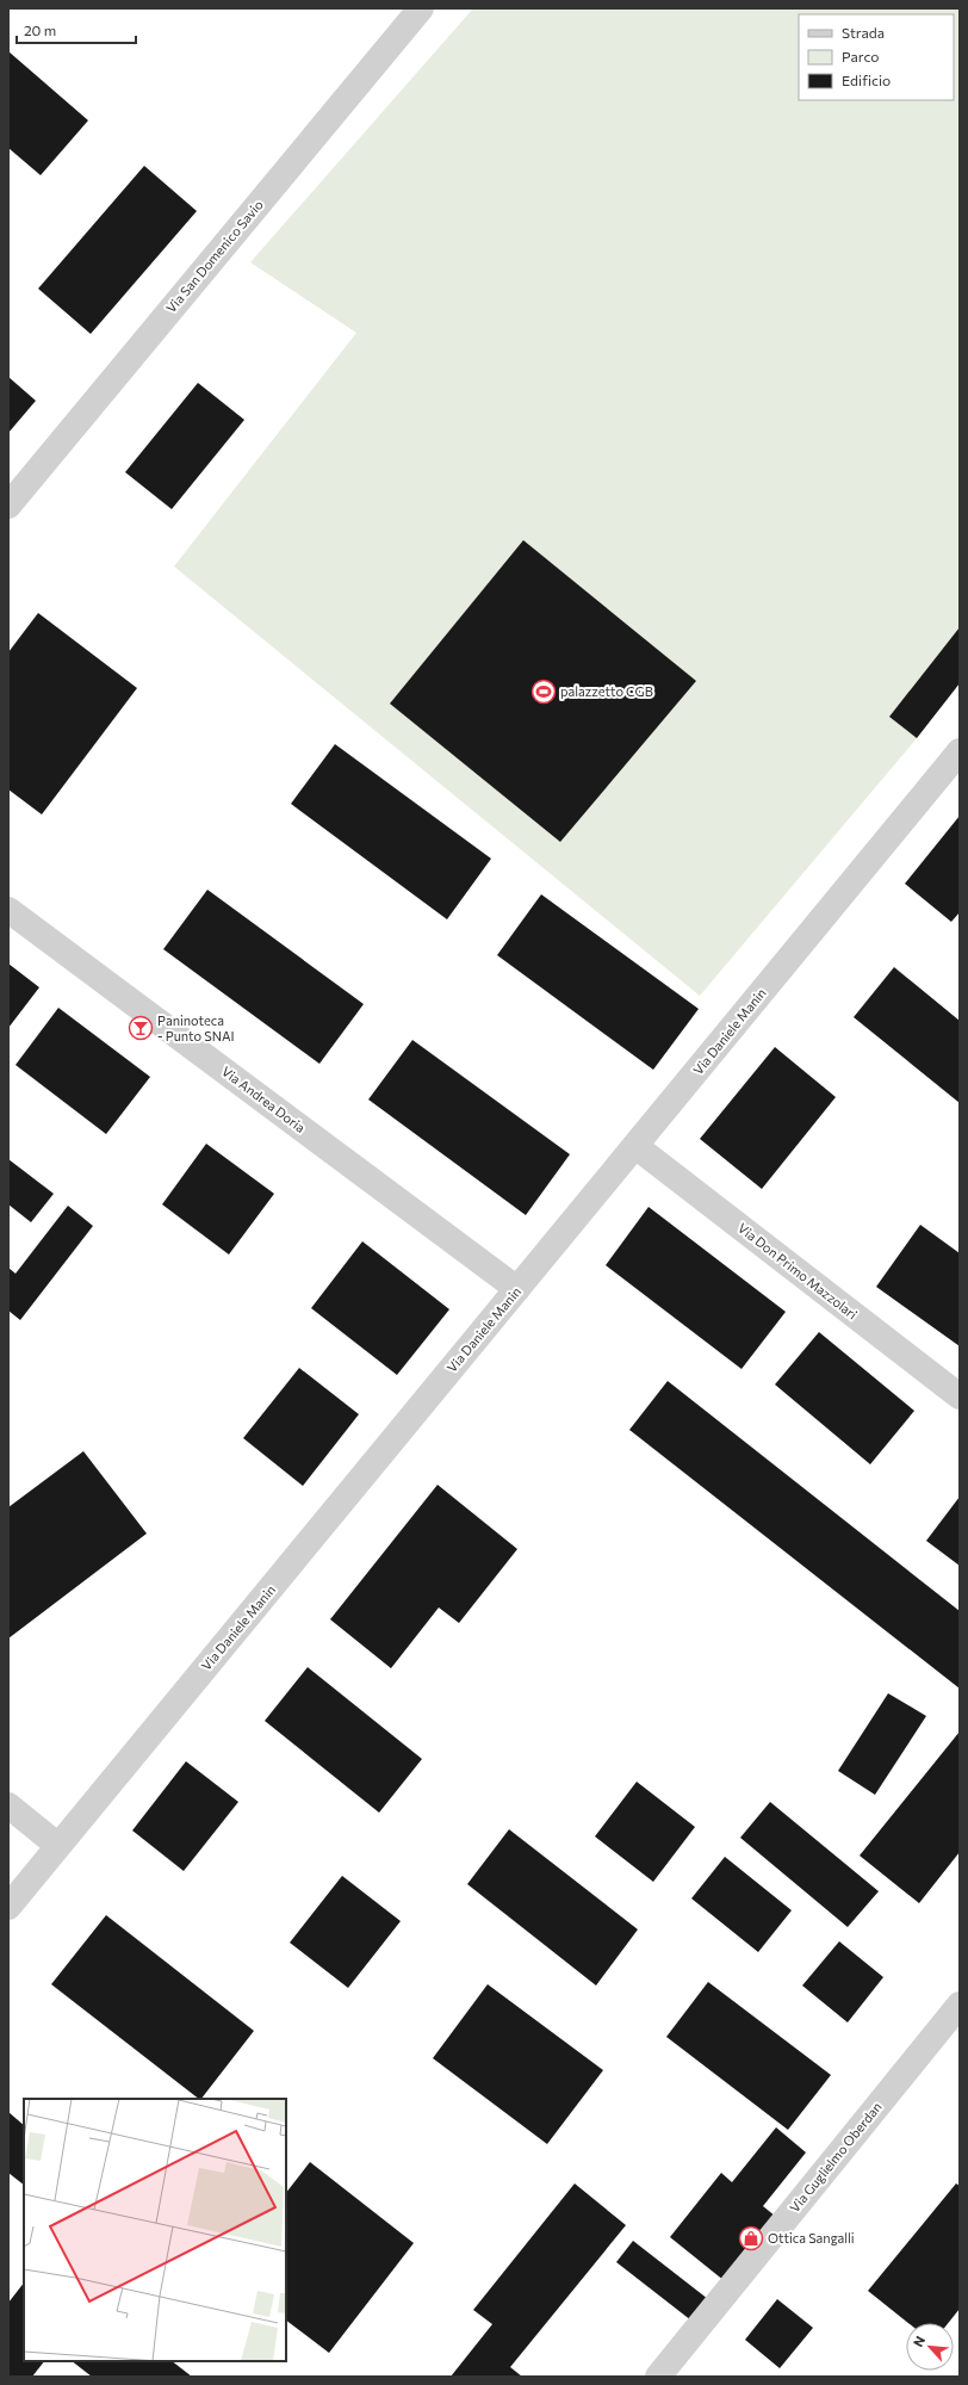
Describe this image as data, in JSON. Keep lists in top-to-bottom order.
{
  "streets": {
    "street": [
      "Via San Domenico Savio",
      "Via Daniele Manin",
      "Via Andrea Doria",
      "Via Don Primo Mazzolari",
      "Via Guglielmo Oberdan"
    ]
  },
  "crossings": [
    ["Via Daniele Manin", "Via Andrea Doria"],
    ["Via Daniele Manin", "Via Don Primo Mazzolari"]
  ],
  "places": {
    "sports": ["palazzetto CGB"],
    "bar": ["Paninoteca - Punto SNAI"],
    "shop": ["Ottica Sangalli"]
  },
  "legend": ["Strada", "Parco", "Edificio"],
  "scale_bar": "20 m",
  "north": "top left"
}
